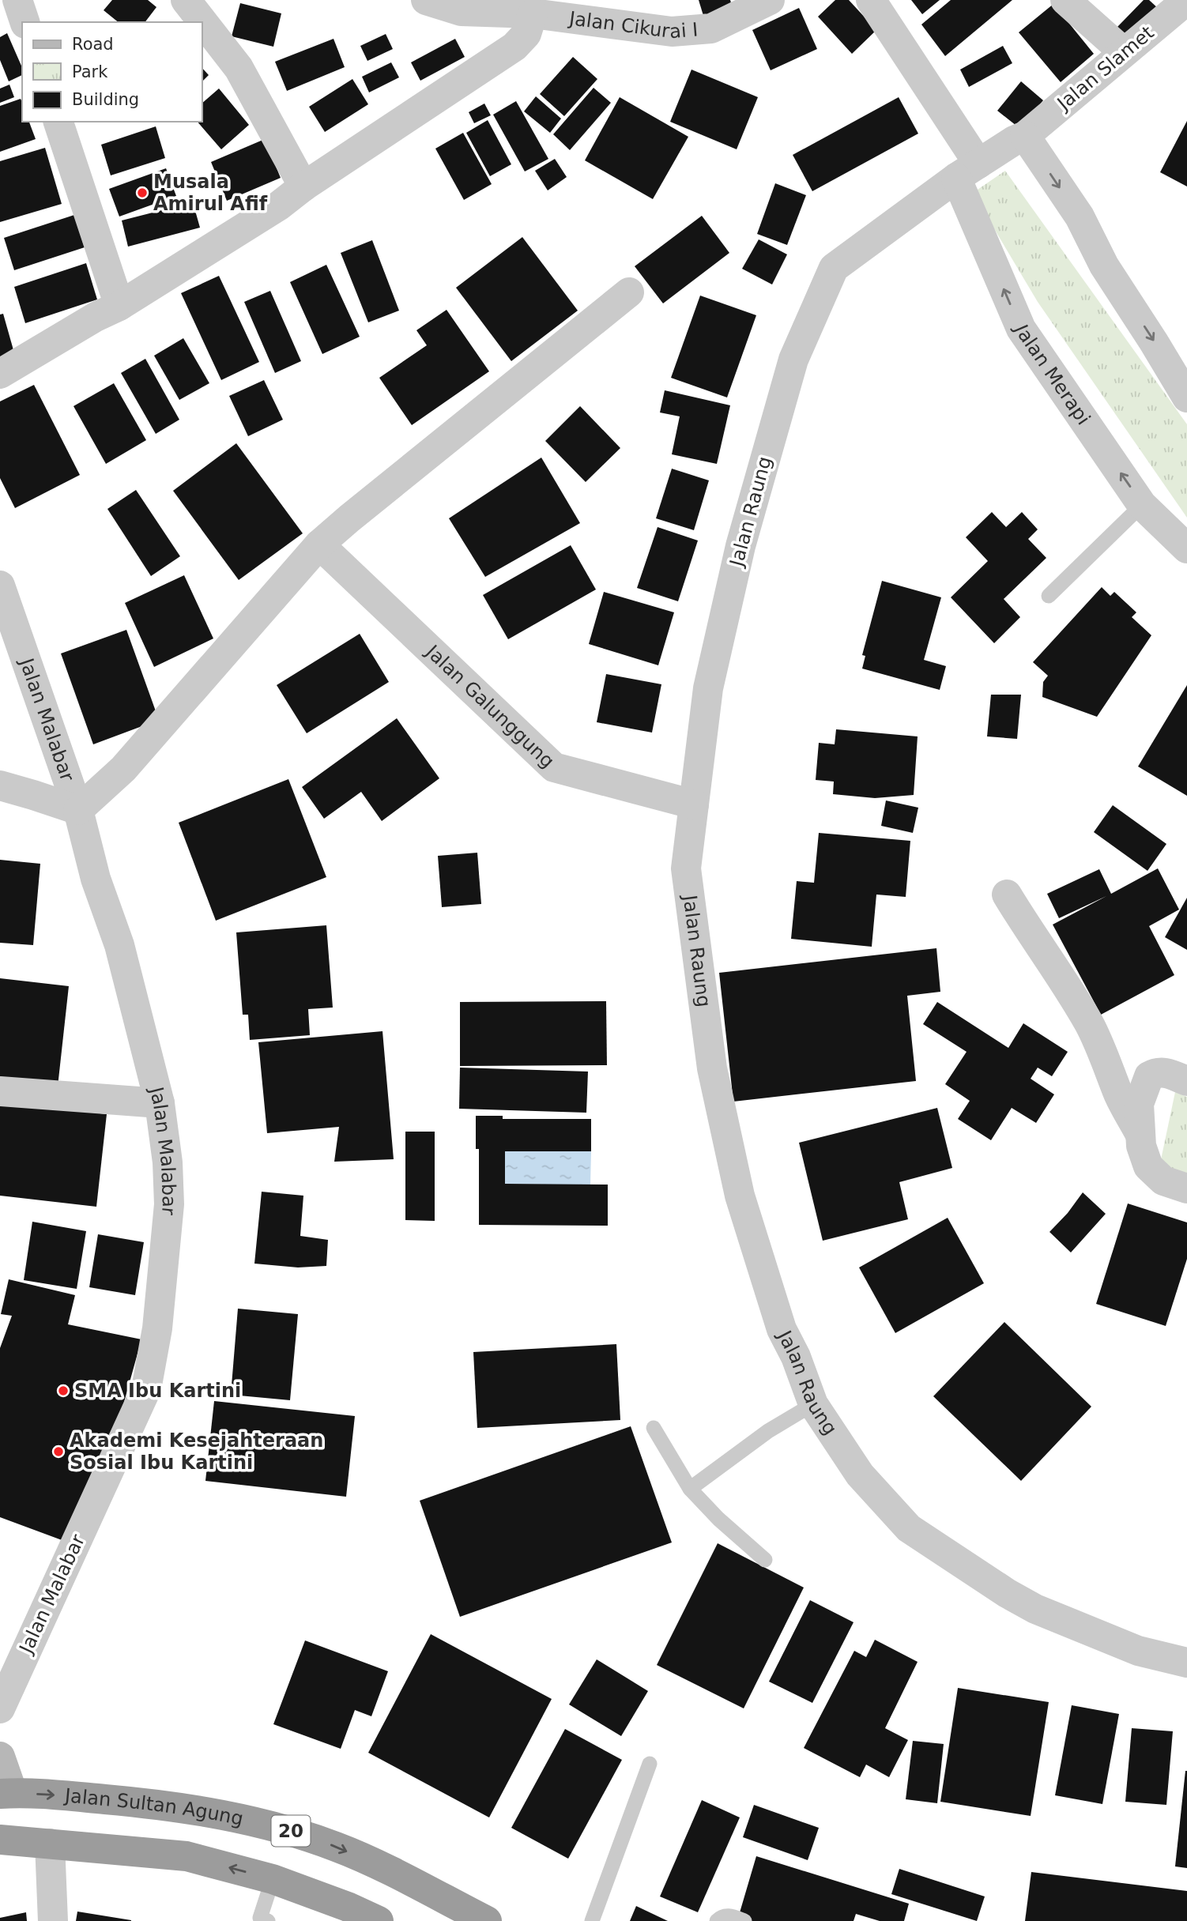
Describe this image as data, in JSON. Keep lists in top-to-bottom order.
{
  "streets": {
    "highway": ["Jalan Sultan Agung", "20"],
    "street": [
      "Jalan Cikurai I",
      "Jalan Slamet",
      "Jalan Merapi",
      "Jalan Raung",
      "Jalan Galunggung",
      "Jalan Malabar"
    ]
  },
  "crossings": [
    ["Jalan Slamet", "Jalan Raung"],
    ["Jalan Merapi", "Jalan Raung"],
    ["Jalan Raung", "Jalan Galunggung"]
  ],
  "places": ["Musala Amirul Afif", "SMA Ibu Kartini", "Akademi Kesejahteraan Sosial Ibu Kartini"],
  "legend": ["Road", "Park", "Building"]
}
